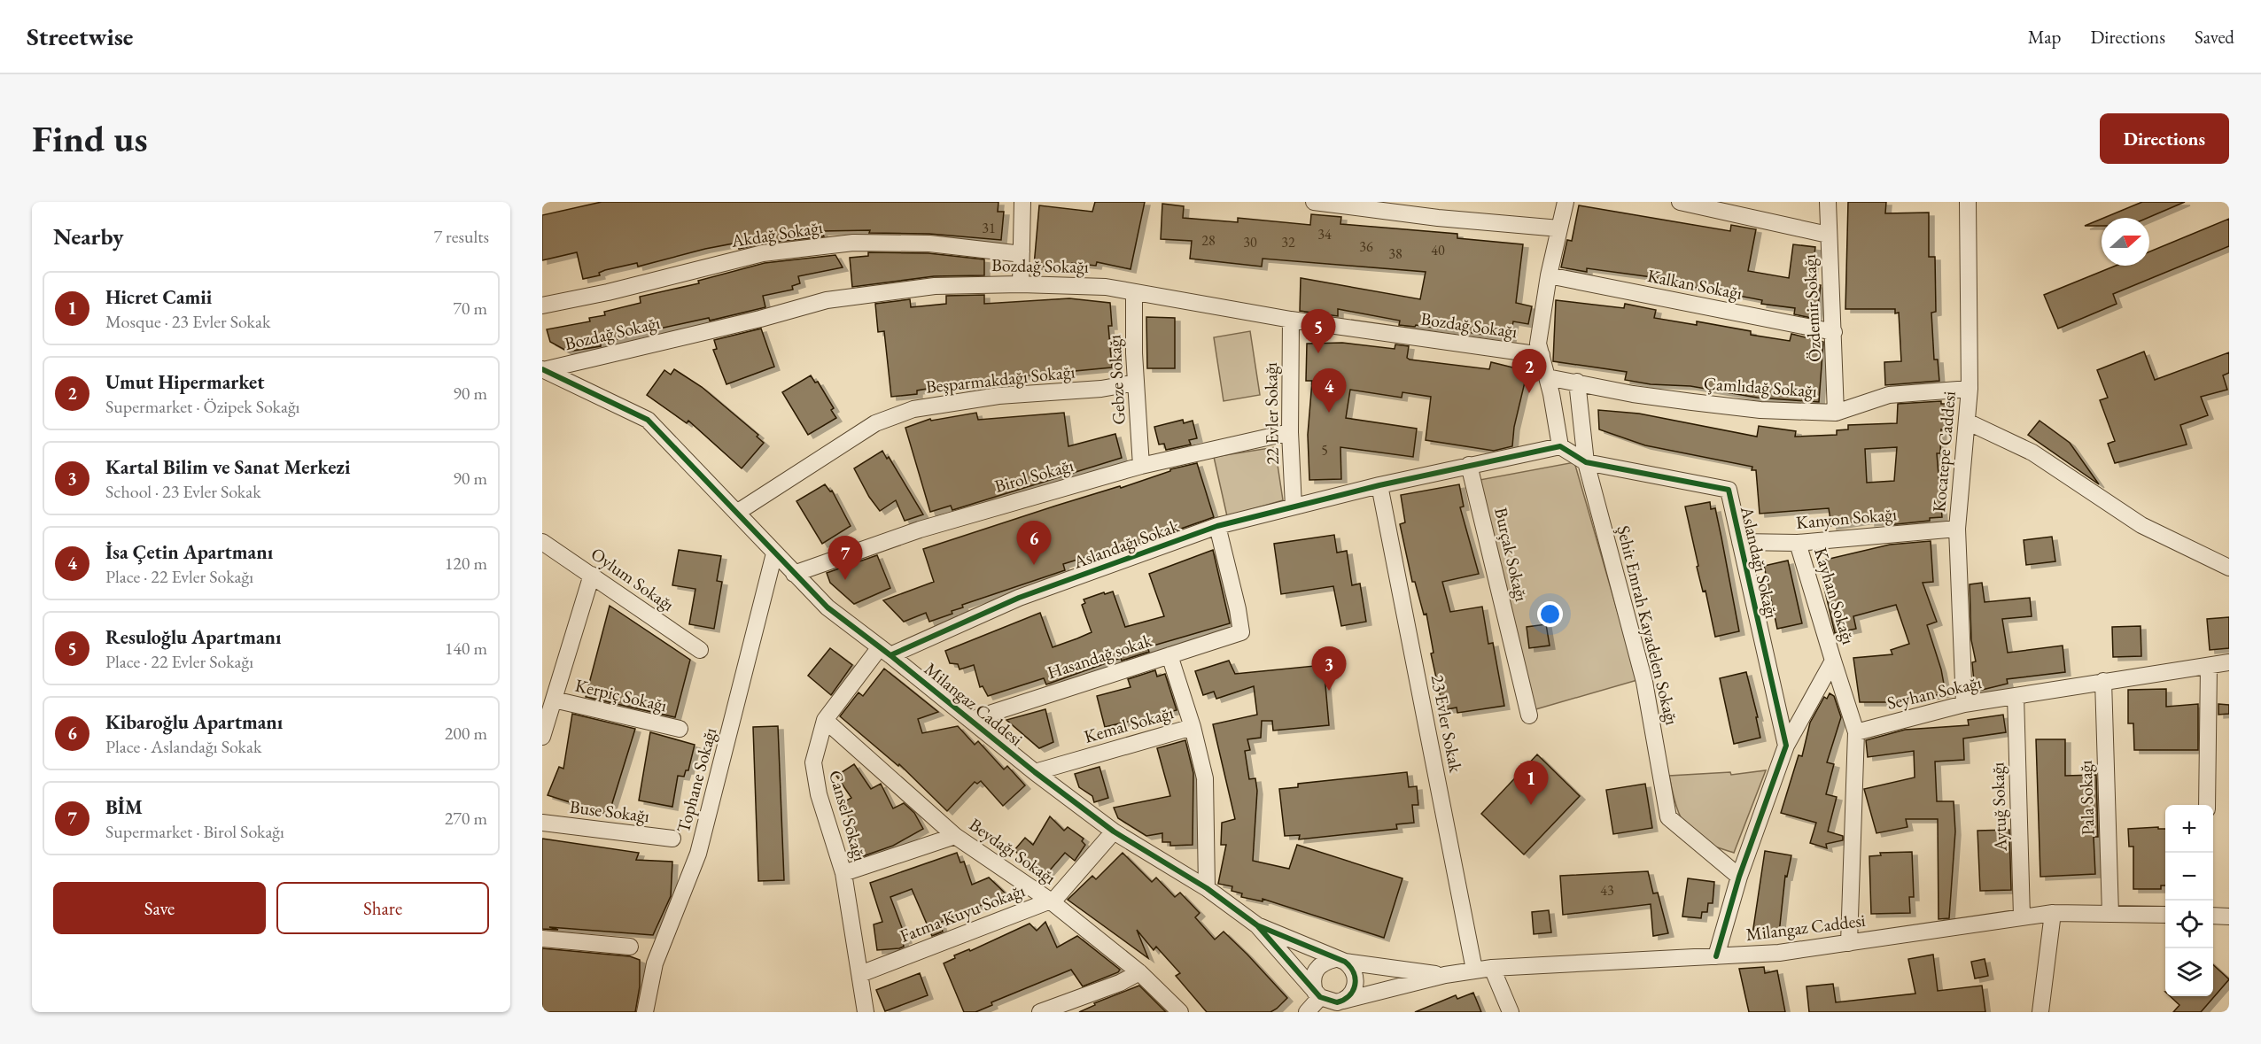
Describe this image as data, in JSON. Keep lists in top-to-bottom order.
{
  "streets": {
    "street": [
      "Akdağ Sokağı",
      "Bozdağ Sokağı",
      "Kalkan Sokağı",
      "Özdemir Sokağı",
      "Beşparmakdağı Sokağı",
      "Gebze Sokağı",
      "Çamlıdağ Sokağı",
      "22 Evler Sokağı",
      "Kocatepe Caddesi",
      "Birol Sokağı",
      "Kanyon Sokağı",
      "Aslandağı Sokak",
      "Burçak Sokağı",
      "Aslandağı Sokağı",
      "Oylum Sokağı",
      "Kayhan Sokağı",
      "Şehit Emrah Kayadelen Sokağı",
      "Hasandağ sokak",
      "Seyhan Sokağı",
      "Kerpiç Sokağı",
      "Milangaz Caddesi",
      "23 Evler Sokak",
      "Kemal Sokağı",
      "Tophane Sokağı",
      "Pala Sokağı",
      "Aytuğ Sokağı",
      "Buse Sokağı",
      "Cansel Sokağı",
      "Beydağı Sokağı",
      "Fatma Kuyu Sokağı"
    ]
  },
  "crossings": [
    ["Bozdağ Sokağı", "Gebze Sokağı"],
    ["Bozdağ Sokağı", "22 Evler Sokağı"],
    ["Bozdağ Sokağı", "Milangaz Caddesi"],
    ["Kalkan Sokağı", "Özdemir Sokağı"],
    ["Özdemir Sokağı", "Çamlıdağ Sokağı"],
    ["Beşparmakdağı Sokağı", "Gebze Sokağı"],
    ["Beşparmakdağı Sokağı", "Milangaz Caddesi"],
    ["Gebze Sokağı", "Birol Sokağı"],
    ["Çamlıdağ Sokağı", "Kocatepe Caddesi"],
    ["Çamlıdağ Sokağı", "Şehit Emrah Kayadelen Sokağı"],
    ["22 Evler Sokağı", "Birol Sokağı"],
    ["22 Evler Sokağı", "Aslandağı Sokak"],
    ["Kocatepe Caddesi", "Kanyon Sokağı"],
    ["Kocatepe Caddesi", "Seyhan Sokağı"],
    ["Birol Sokağı", "Milangaz Caddesi"],
    ["Kanyon Sokağı", "Aslandağı Sokağı"],
    ["Kanyon Sokağı", "Kayhan Sokağı"],
    ["Aslandağı Sokak", "Hasandağ sokak"],
    ["Aslandağı Sokak", "Milangaz Caddesi"],
    ["Aslandağı Sokak", "23 Evler Sokak"],
    ["Aslandağı Sokak", "Cansel Sokağı"],
    ["Aslandağı Sokağı", "Kayhan Sokağı"],
    ["Aslandağı Sokağı", "Şehit Emrah Kayadelen Sokağı"],
    ["Kayhan Sokağı", "Seyhan Sokağı"],
    ["Hasandağ sokak", "Milangaz Caddesi"],
    ["Hasandağ sokak", "Kemal Sokağı"],
    ["Seyhan Sokağı", "Pala Sokağı"],
    ["Seyhan Sokağı", "Aytuğ Sokağı"],
    ["Milangaz Caddesi", "23 Evler Sokak"],
    ["Milangaz Caddesi", "Kemal Sokağı"],
    ["Milangaz Caddesi", "Tophane Sokağı"],
    ["Milangaz Caddesi", "Pala Sokağı"],
    ["Milangaz Caddesi", "Aytuğ Sokağı"],
    ["Milangaz Caddesi", "Cansel Sokağı"],
    ["Milangaz Caddesi", "Fatma Kuyu Sokağı"],
    ["Cansel Sokağı", "Beydağı Sokağı"],
    ["Cansel Sokağı", "Fatma Kuyu Sokağı"],
    ["Beydağı Sokağı", "Fatma Kuyu Sokağı"]
  ],
  "house_numbers": [
    "31",
    "34",
    "28",
    "30",
    "32",
    "36",
    "40",
    "38",
    "5",
    "43"
  ],
  "north": "right",
  "page": {
    "header": "Streetwise",
    "nav": ["Map", "Directions", "Saved"],
    "buttons": [
      "Directions",
      ["Save", "Share"]
    ],
    "title": "Find us",
    "heading": ["Nearby", "7 results"],
    "list": [
      {
        "mark": "1",
        "name": "Hicret Camii",
        "note": "Mosque · 23 Evler Sokak",
        "value": "70 m"
      },
      {
        "mark": "2",
        "name": "Umut Hipermarket",
        "note": "Supermarket · Özipek Sokağı",
        "value": "90 m"
      },
      {
        "mark": "3",
        "name": "Kartal Bilim ve Sanat Merkezi",
        "note": "School · 23 Evler Sokak",
        "value": "90 m"
      },
      {
        "mark": "4",
        "name": "İsa Çetin Apartmanı",
        "note": "Place · 22 Evler Sokağı",
        "value": "120 m"
      },
      {
        "mark": "5",
        "name": "Resuloğlu Apartmanı",
        "note": "Place · 22 Evler Sokağı",
        "value": "140 m"
      },
      {
        "mark": "6",
        "name": "Kibaroğlu Apartmanı",
        "note": "Place · Aslandağı Sokak",
        "value": "200 m"
      },
      {
        "mark": "7",
        "name": "BİM",
        "note": "Supermarket · Birol Sokağı",
        "value": "270 m"
      }
    ],
    "pins": [
      "5",
      "2",
      "4",
      "6",
      "7",
      "3",
      "1"
    ],
    "map_buttons": ["+", "−"]
  }
}
